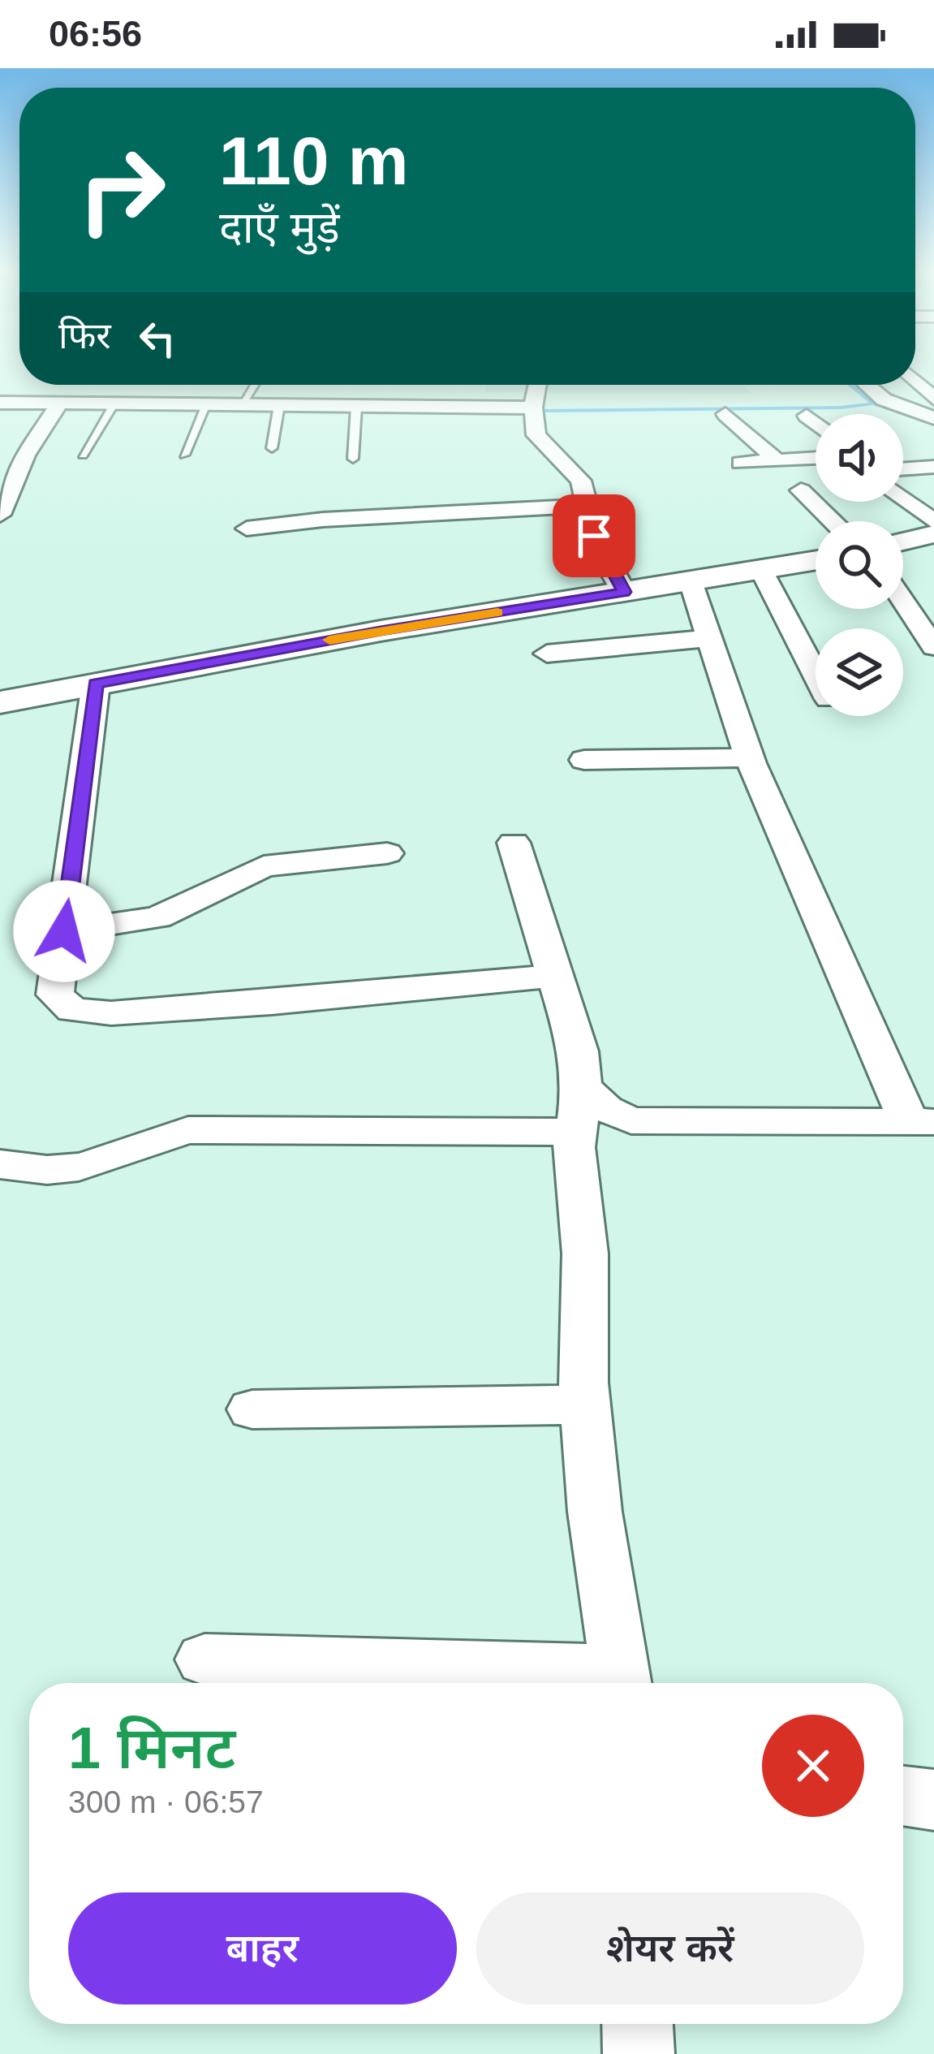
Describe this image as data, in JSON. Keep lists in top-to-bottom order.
{
  "page": {
    "status": "06:56",
    "turn": ["110 m", "दाएँ मुड़ें"],
    "then": "फिर",
    "heading": ["1 मिनट", "300 m · 06:57"],
    "buttons": ["बाहर", "शेयर करें"]
  }
}
